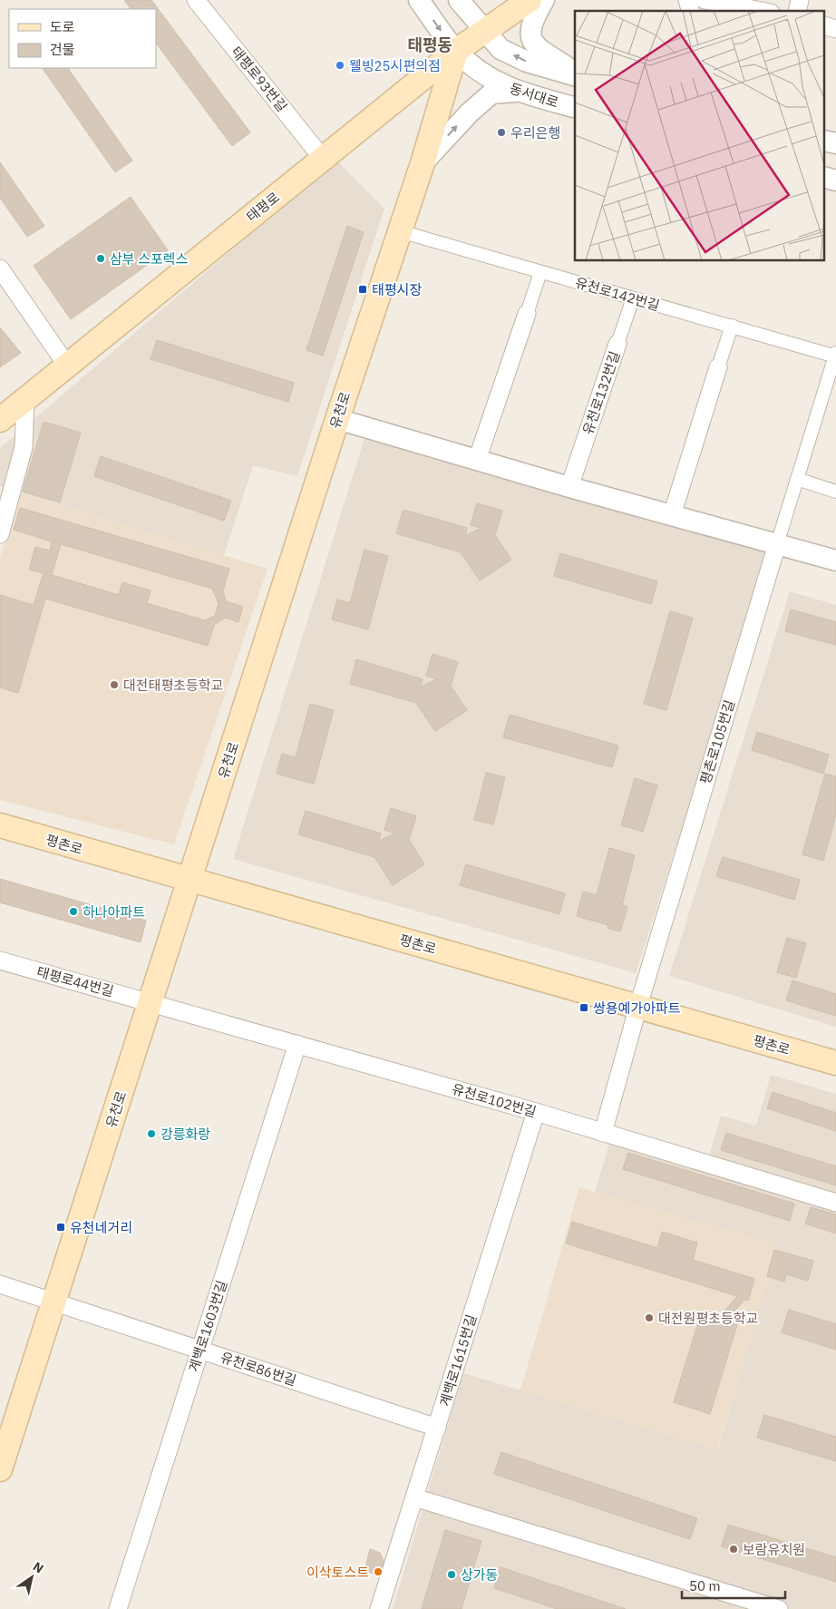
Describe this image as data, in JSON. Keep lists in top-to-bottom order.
{
  "streets": {
    "main road": ["태평로", "유천로", "평촌로"],
    "street": [
      "태평로93번길",
      "동서대로",
      "유천로142번길",
      "유천로132번길",
      "평촌로105번길",
      "태평로44번길",
      "유천로102번길",
      "계백로1603번길",
      "계백로1615번길",
      "유천로86번길"
    ]
  },
  "crossings": [
    ["태평로93번길", "태평로"],
    ["동서대로", "태평로"],
    ["동서대로", "유천로"],
    ["태평로", "유천로"],
    ["유천로142번길", "유천로132번길"],
    ["유천로142번길", "유천로"],
    ["유천로142번길", "평촌로105번길"],
    ["유천로", "평촌로"],
    ["유천로", "태평로44번길"],
    ["유천로", "유천로102번길"],
    ["유천로", "유천로86번길"],
    ["평촌로105번길", "평촌로"],
    ["평촌로105번길", "유천로102번길"],
    ["태평로44번길", "유천로102번길"],
    ["유천로102번길", "계백로1603번길"],
    ["유천로102번길", "계백로1615번길"],
    ["계백로1603번길", "유천로86번길"],
    ["계백로1615번길", "유천로86번길"]
  ],
  "districts": ["태평동"],
  "places": {
    "other": [
      "웰빙25시편의점",
      "우리은행",
      "삼부 스포렉스",
      "대전태평초등학교",
      "하나아파트",
      "강릉화랑",
      "대전원평초등학교",
      "보람유치원",
      "이삭토스트",
      "상가동"
    ],
    "transit": ["태평시장", "쌍용예가아파트", "유천네거리"]
  },
  "legend": ["도로", "건물"],
  "scale_bar": "50 m",
  "north": "top right"
}
